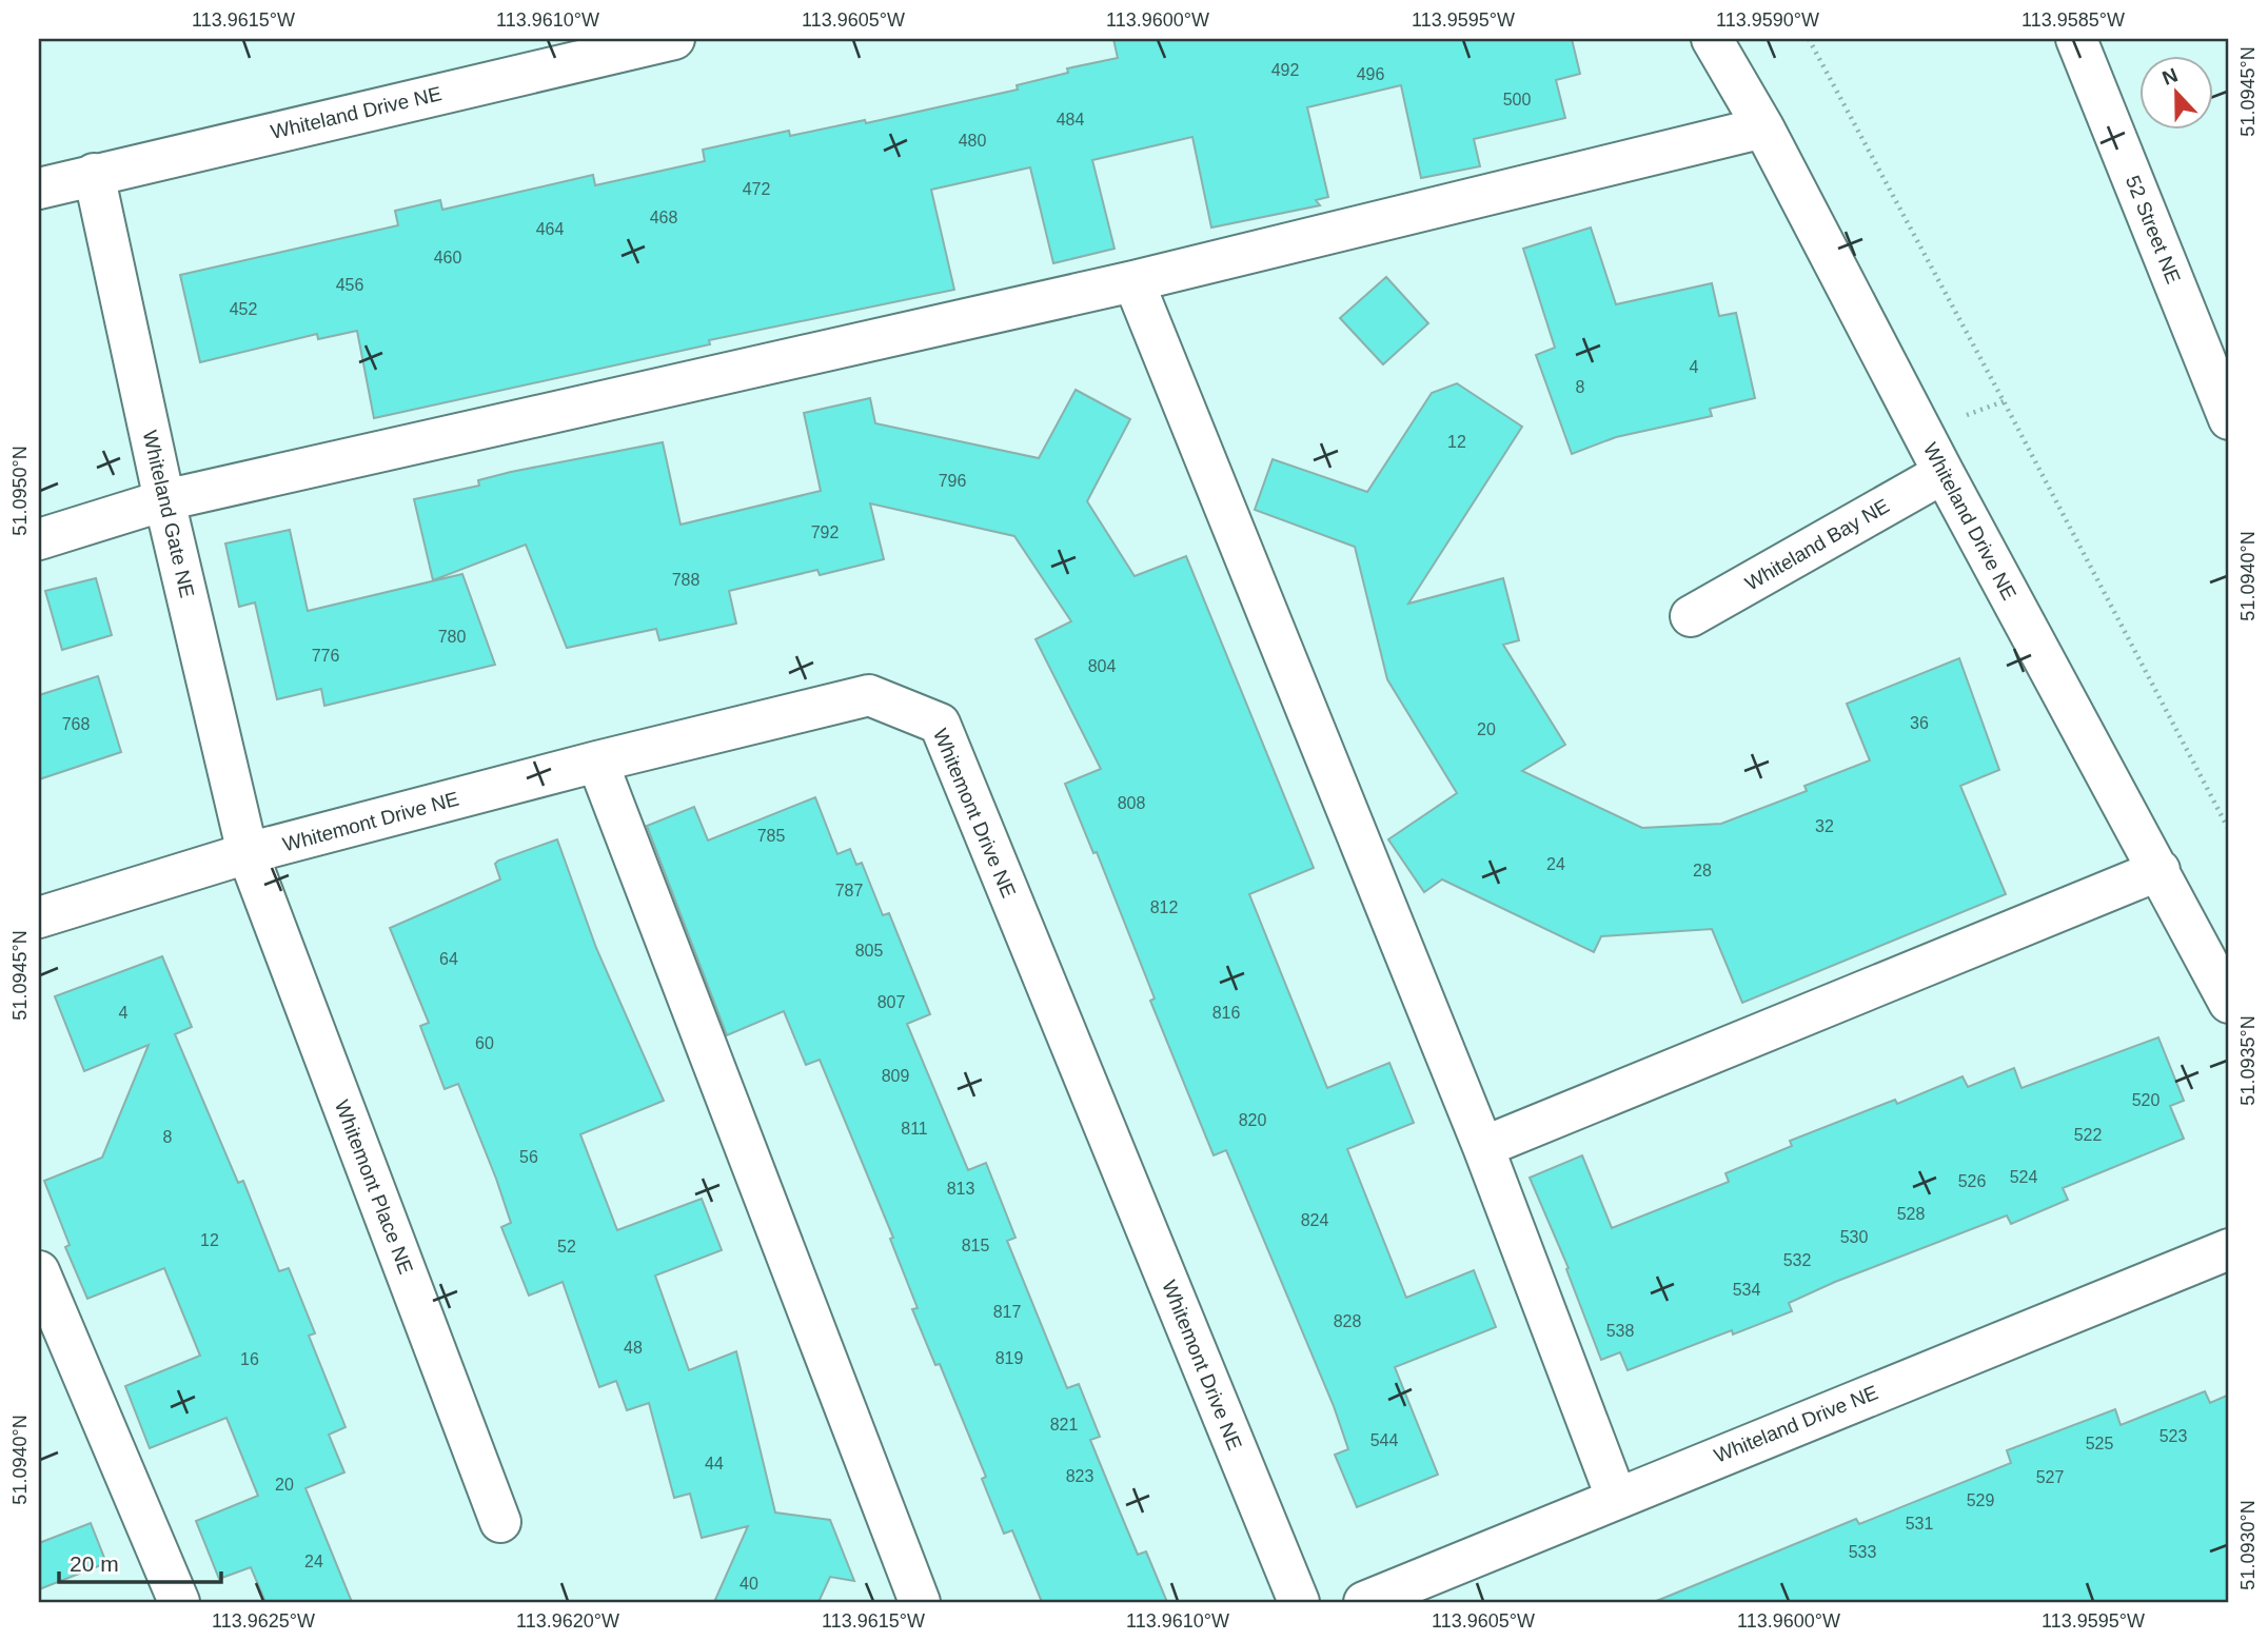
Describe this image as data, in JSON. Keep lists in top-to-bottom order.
{
  "streets": {
    "street": [
      "Whiteland Drive NE",
      "52 Street NE",
      "Whiteland Gate NE",
      "Whiteland Bay NE",
      "Whitemont Drive NE",
      "Whitemont Place NE"
    ]
  },
  "crossings": [
    ["Whiteland Drive NE", "Whiteland Gate NE"],
    ["Whiteland Drive NE", "Whiteland Bay NE"],
    ["Whiteland Gate NE", "Whitemont Drive NE"],
    ["Whiteland Gate NE", "Whitemont Place NE"],
    ["Whitemont Drive NE", "Whitemont Place NE"]
  ],
  "house_numbers": [
    "492",
    "496",
    "500",
    "484",
    "480",
    "472",
    "468",
    "464",
    "460",
    "456",
    "452",
    "4",
    "8",
    "12",
    "796",
    "792",
    "788",
    "780",
    "776",
    "804",
    "36",
    "768",
    "20",
    "808",
    "32",
    "785",
    "24",
    "28",
    "787",
    "812",
    "805",
    "64",
    "807",
    "4",
    "816",
    "60",
    "809",
    "520",
    "820",
    "811",
    "522",
    "8",
    "56",
    "524",
    "526",
    "813",
    "528",
    "824",
    "530",
    "12",
    "815",
    "52",
    "532",
    "534",
    "817",
    "828",
    "538",
    "48",
    "819",
    "16",
    "821",
    "523",
    "544",
    "525",
    "44",
    "823",
    "527",
    "20",
    "529",
    "531",
    "533",
    "24",
    "40"
  ],
  "scale_bar": "20 m",
  "north": "top",
  "coordinates": [
    "113.9615°W",
    "113.9610°W",
    "113.9605°W",
    "113.9600°W",
    "113.9595°W",
    "113.9590°W",
    "113.9585°W",
    "51.0945°N",
    "51.0950°N",
    "51.0940°N",
    "51.0935°N",
    "51.0930°N",
    "113.9625°W",
    "113.9620°W"
  ]
}
